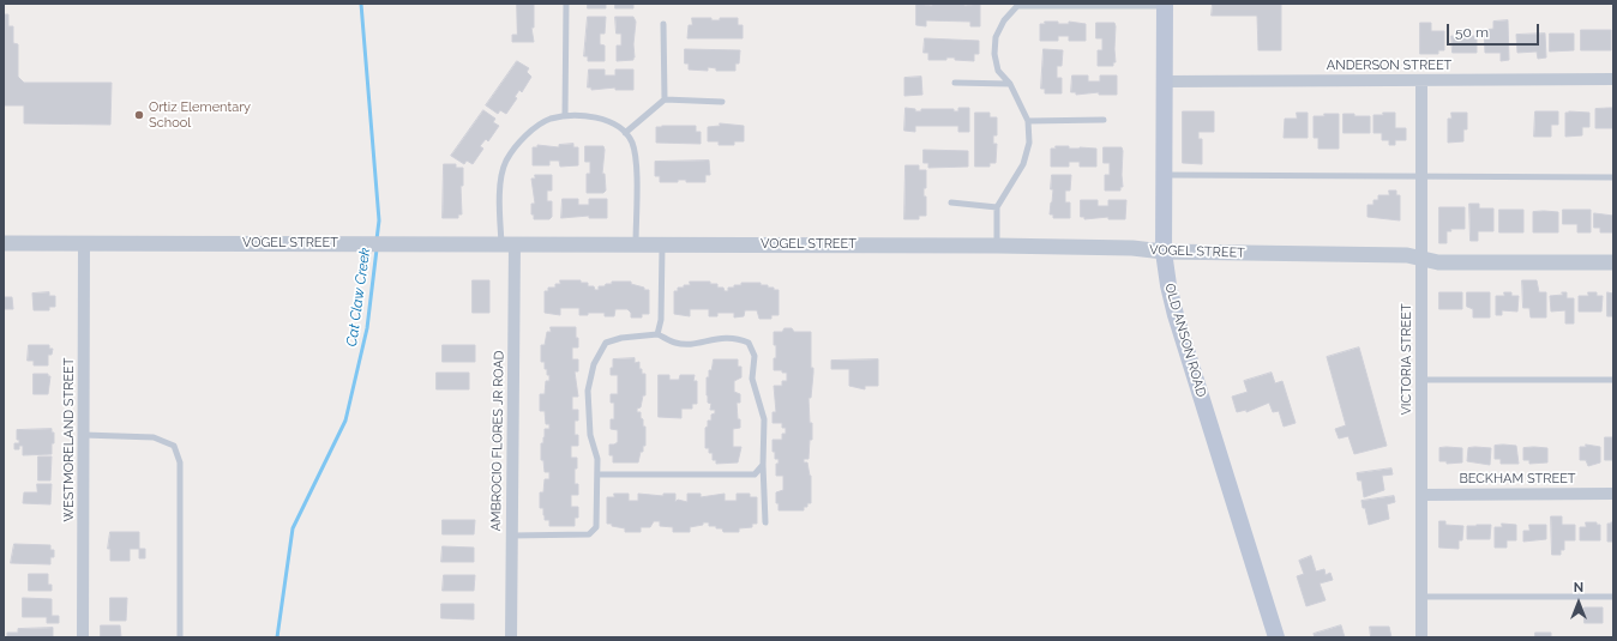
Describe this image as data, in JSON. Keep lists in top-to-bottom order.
{
  "streets": {
    "main road": ["OLD ANSON ROAD"],
    "street": [
      "ANDERSON STREET",
      "VOGEL STREET",
      "VICTORIA STREET",
      "WESTMORELAND STREET",
      "AMBROCIO FLORES JR ROAD",
      "BECKHAM STREET"
    ]
  },
  "crossings": [
    ["ANDERSON STREET", "OLD ANSON ROAD"],
    ["ANDERSON STREET", "VICTORIA STREET"],
    ["VOGEL STREET", "OLD ANSON ROAD"],
    ["VOGEL STREET", "VICTORIA STREET"],
    ["VOGEL STREET", "WESTMORELAND STREET"],
    ["VOGEL STREET", "AMBROCIO FLORES JR ROAD"],
    ["VICTORIA STREET", "BECKHAM STREET"]
  ],
  "water": ["Cat Claw Creek"],
  "places": ["Ortiz Elementary School"],
  "scale_bar": "50 m",
  "north": "top"
}
